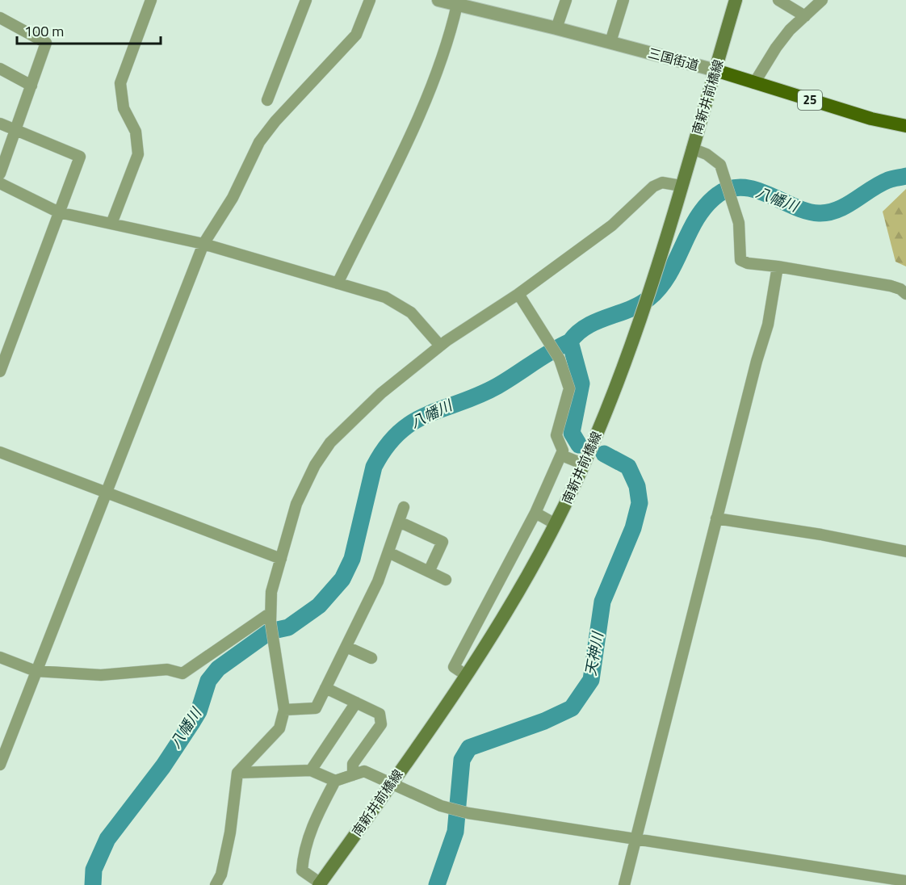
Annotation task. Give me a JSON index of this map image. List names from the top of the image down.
{
  "streets": {
    "main road": ["三国街道", "南新井前橋線", "25"]
  },
  "crossings": [
    ["三国街道", "南新井前橋線"]
  ],
  "water": ["八幡川", "天神川"],
  "scale_bar": "100 m"
}
